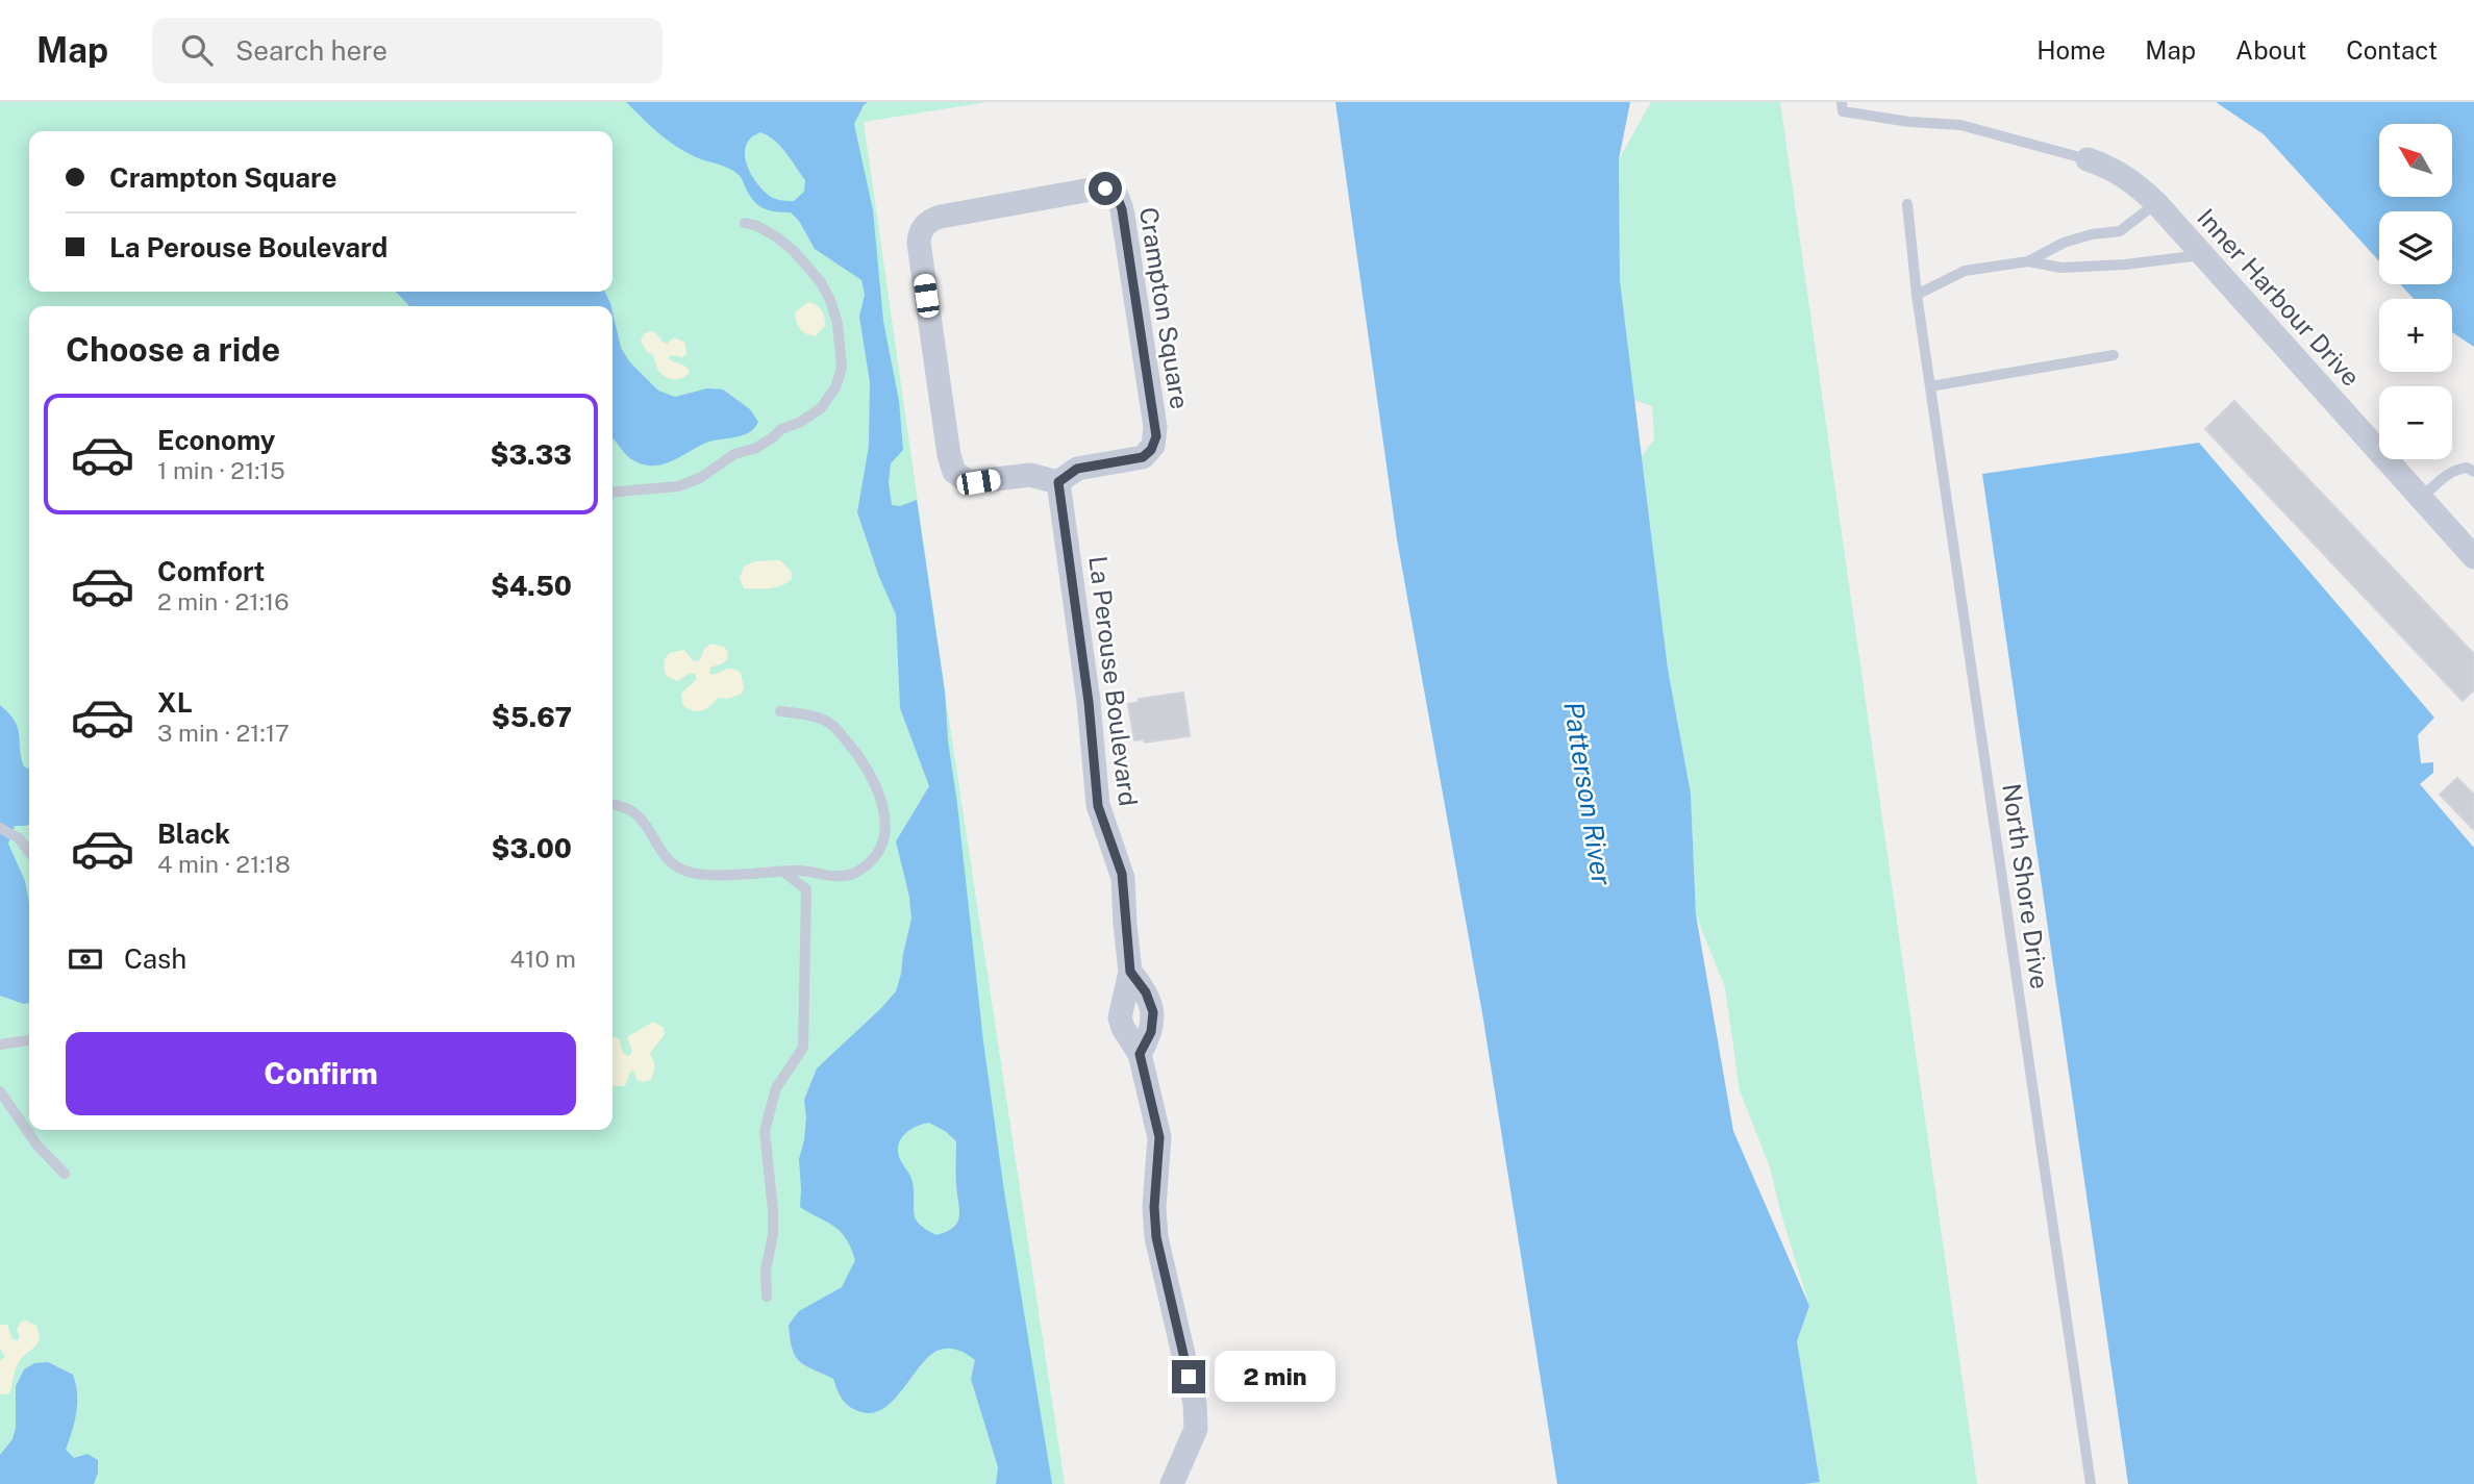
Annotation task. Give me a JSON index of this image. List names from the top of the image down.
{
  "streets": {
    "street": ["Inner Harbour Drive", "Crampton Square", "La Perouse Boulevard"],
    "lane": ["North Shore Drive"]
  },
  "crossings": [
    ["Crampton Square", "La Perouse Boulevard"]
  ],
  "water": ["Patterson River"],
  "north": "top left",
  "page": {
    "header": "Map",
    "search": "Search here",
    "nav": [
      "Home",
      "Map",
      "About",
      "Contact"
    ],
    "map_buttons": ["+", "−"],
    "banner": ["Crampton Square", "La Perouse Boulevard"],
    "heading": "Choose a ride",
    "list": [
      {
        "name": "Economy",
        "note": "1 min · 21:15",
        "value": "$3.33"
      },
      {
        "name": "Comfort",
        "note": "2 min · 21:16",
        "value": "$4.50"
      },
      {
        "name": "XL",
        "note": "3 min · 21:17",
        "value": "$5.67"
      },
      {
        "name": "Black",
        "note": "4 min · 21:18",
        "value": "$3.00"
      }
    ],
    "pay": ["Cash", "410 m"],
    "buttons": "Confirm",
    "bubble": "2 min"
  }
}
